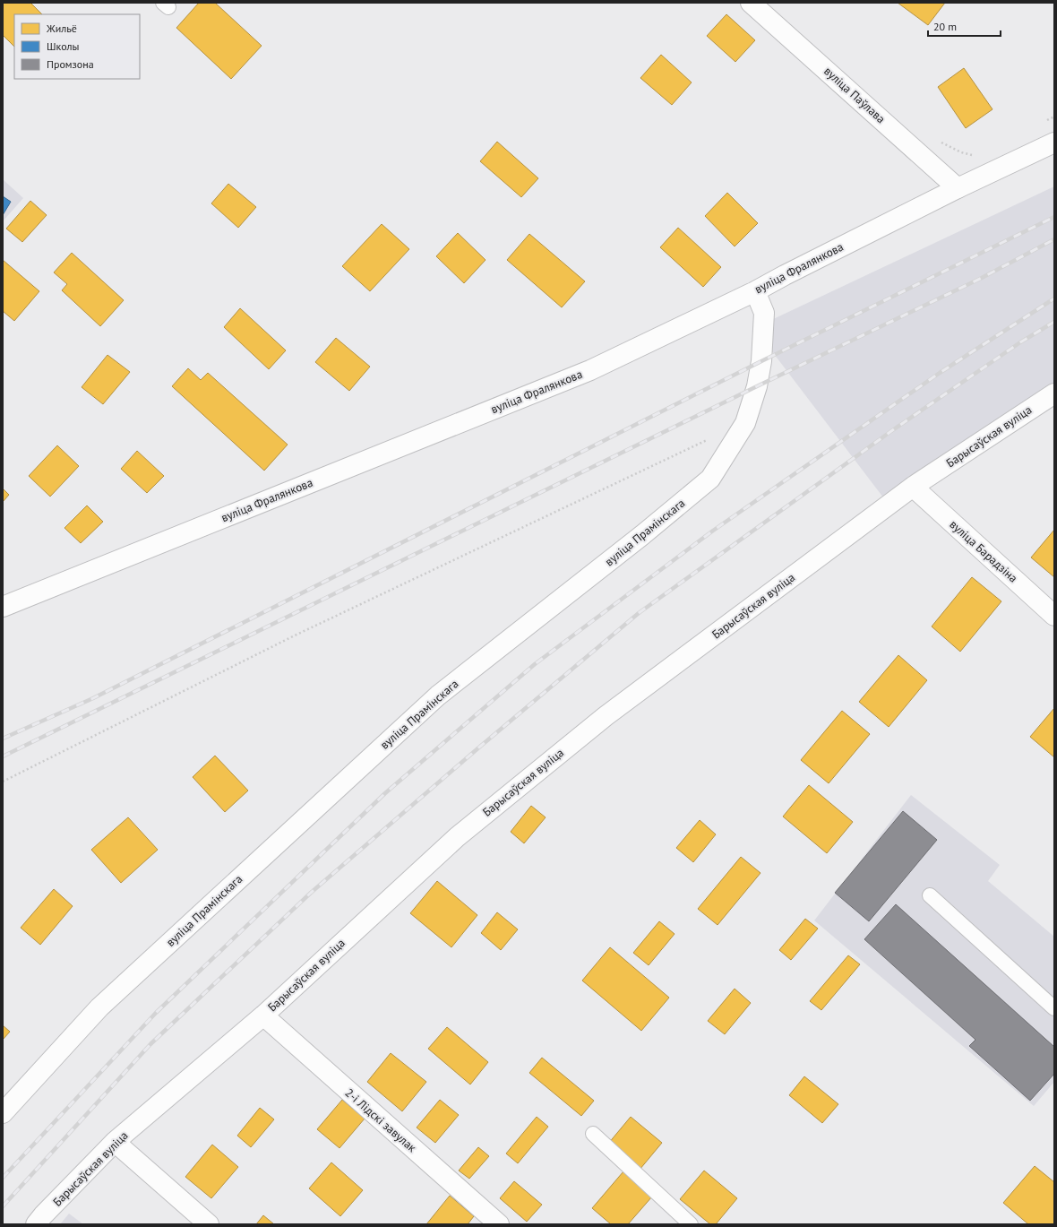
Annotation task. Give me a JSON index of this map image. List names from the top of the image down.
{
  "streets": {
    "street": [
      "вуліца Паўлава",
      "вуліца Фралянкова",
      "Барысаўская вуліца",
      "вуліца Прамінскага",
      "вуліца Барадзіна",
      "2-і Лідскі завулак"
    ]
  },
  "crossings": [
    ["вуліца Паўлава", "вуліца Фралянкова"],
    ["вуліца Фралянкова", "вуліца Прамінскага"],
    ["Барысаўская вуліца", "вуліца Барадзіна"],
    ["Барысаўская вуліца", "2-і Лідскі завулак"]
  ],
  "legend": ["Жильё", "Школы", "Промзона"],
  "scale_bar": "20 m"
}
